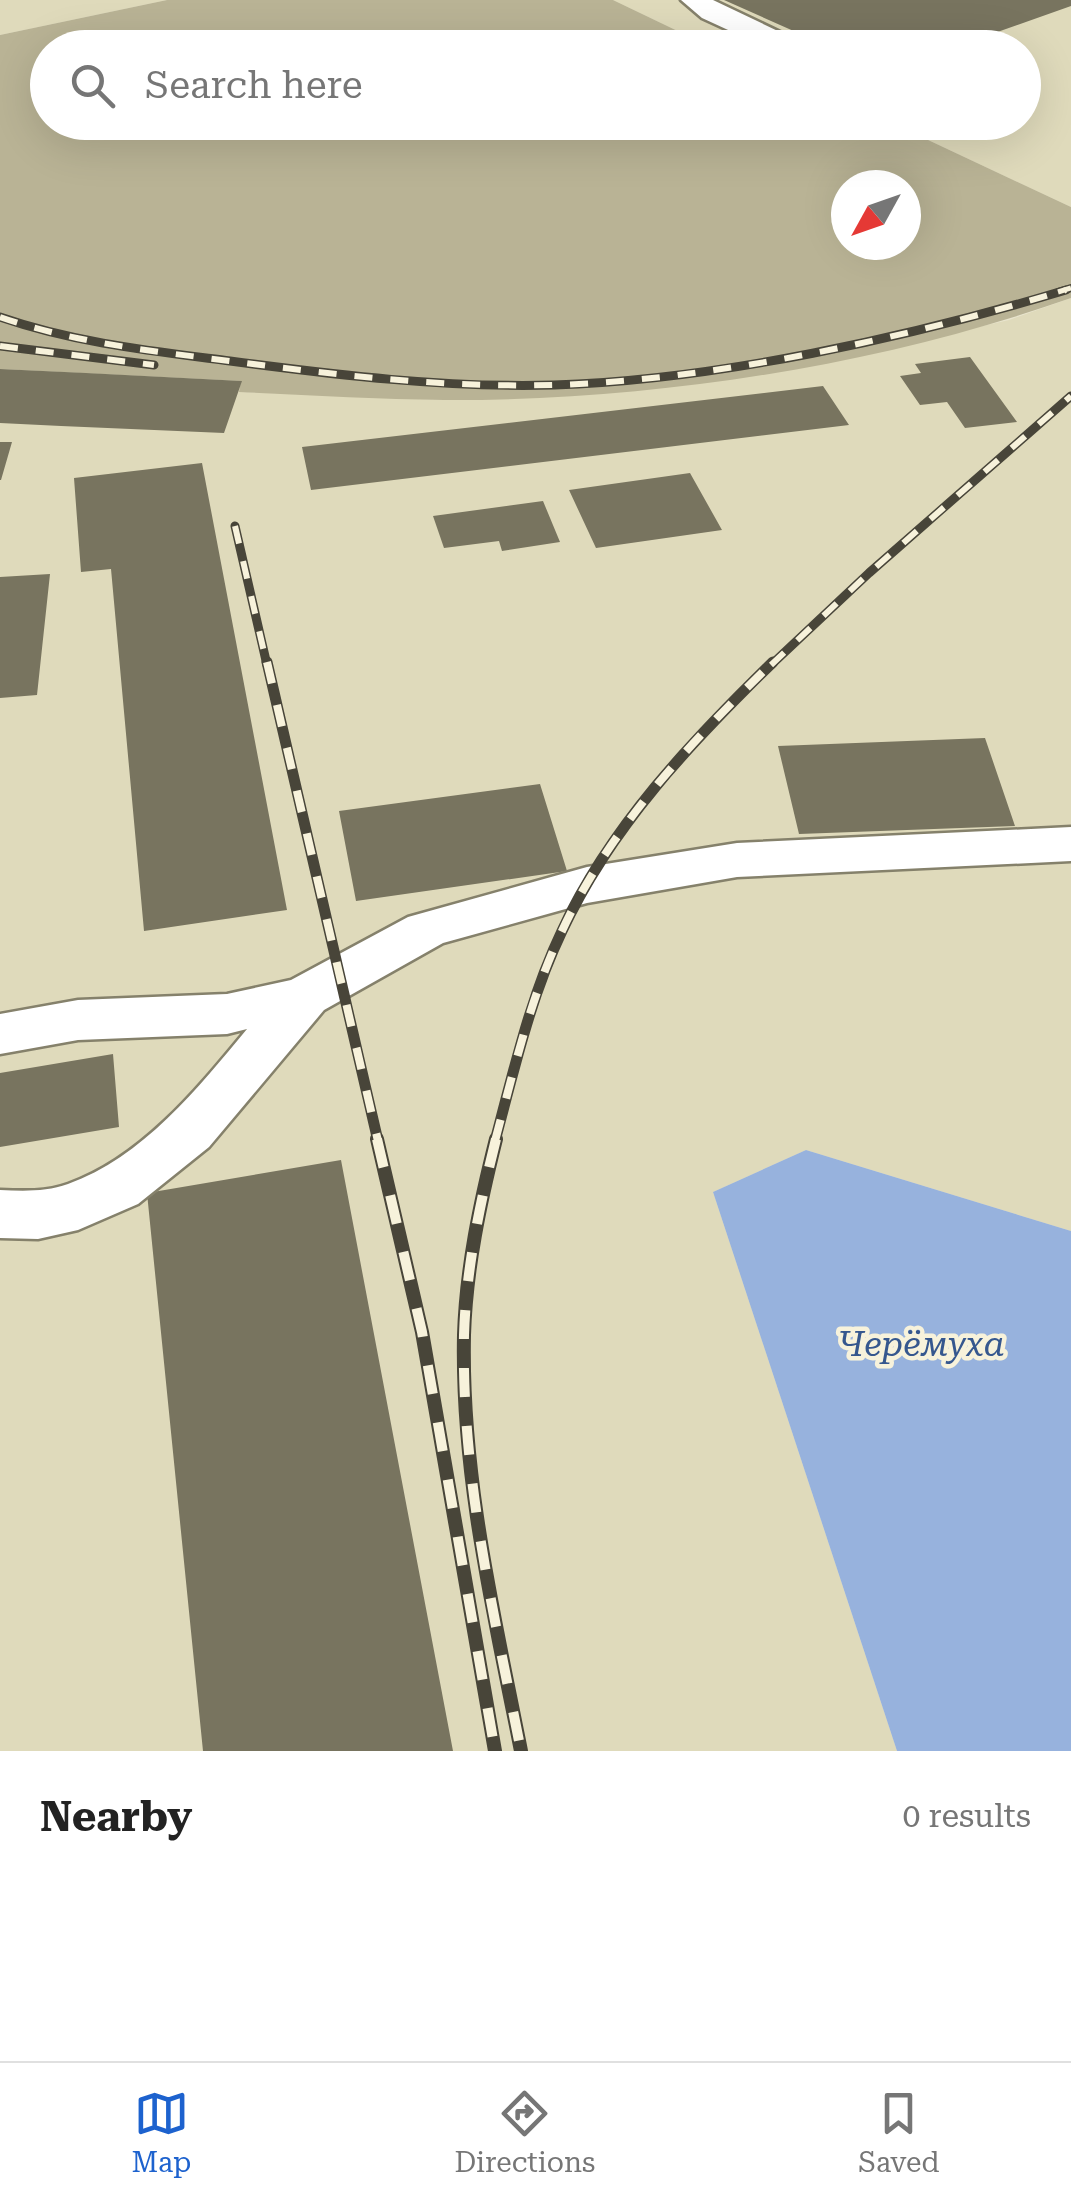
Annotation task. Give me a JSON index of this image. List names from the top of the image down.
{
  "water": ["Черёмуха"],
  "north": "bottom left",
  "page": {
    "search": "Search here",
    "heading": ["Nearby", "0 results"],
    "nav": ["Map", "Directions", "Saved"]
  }
}
